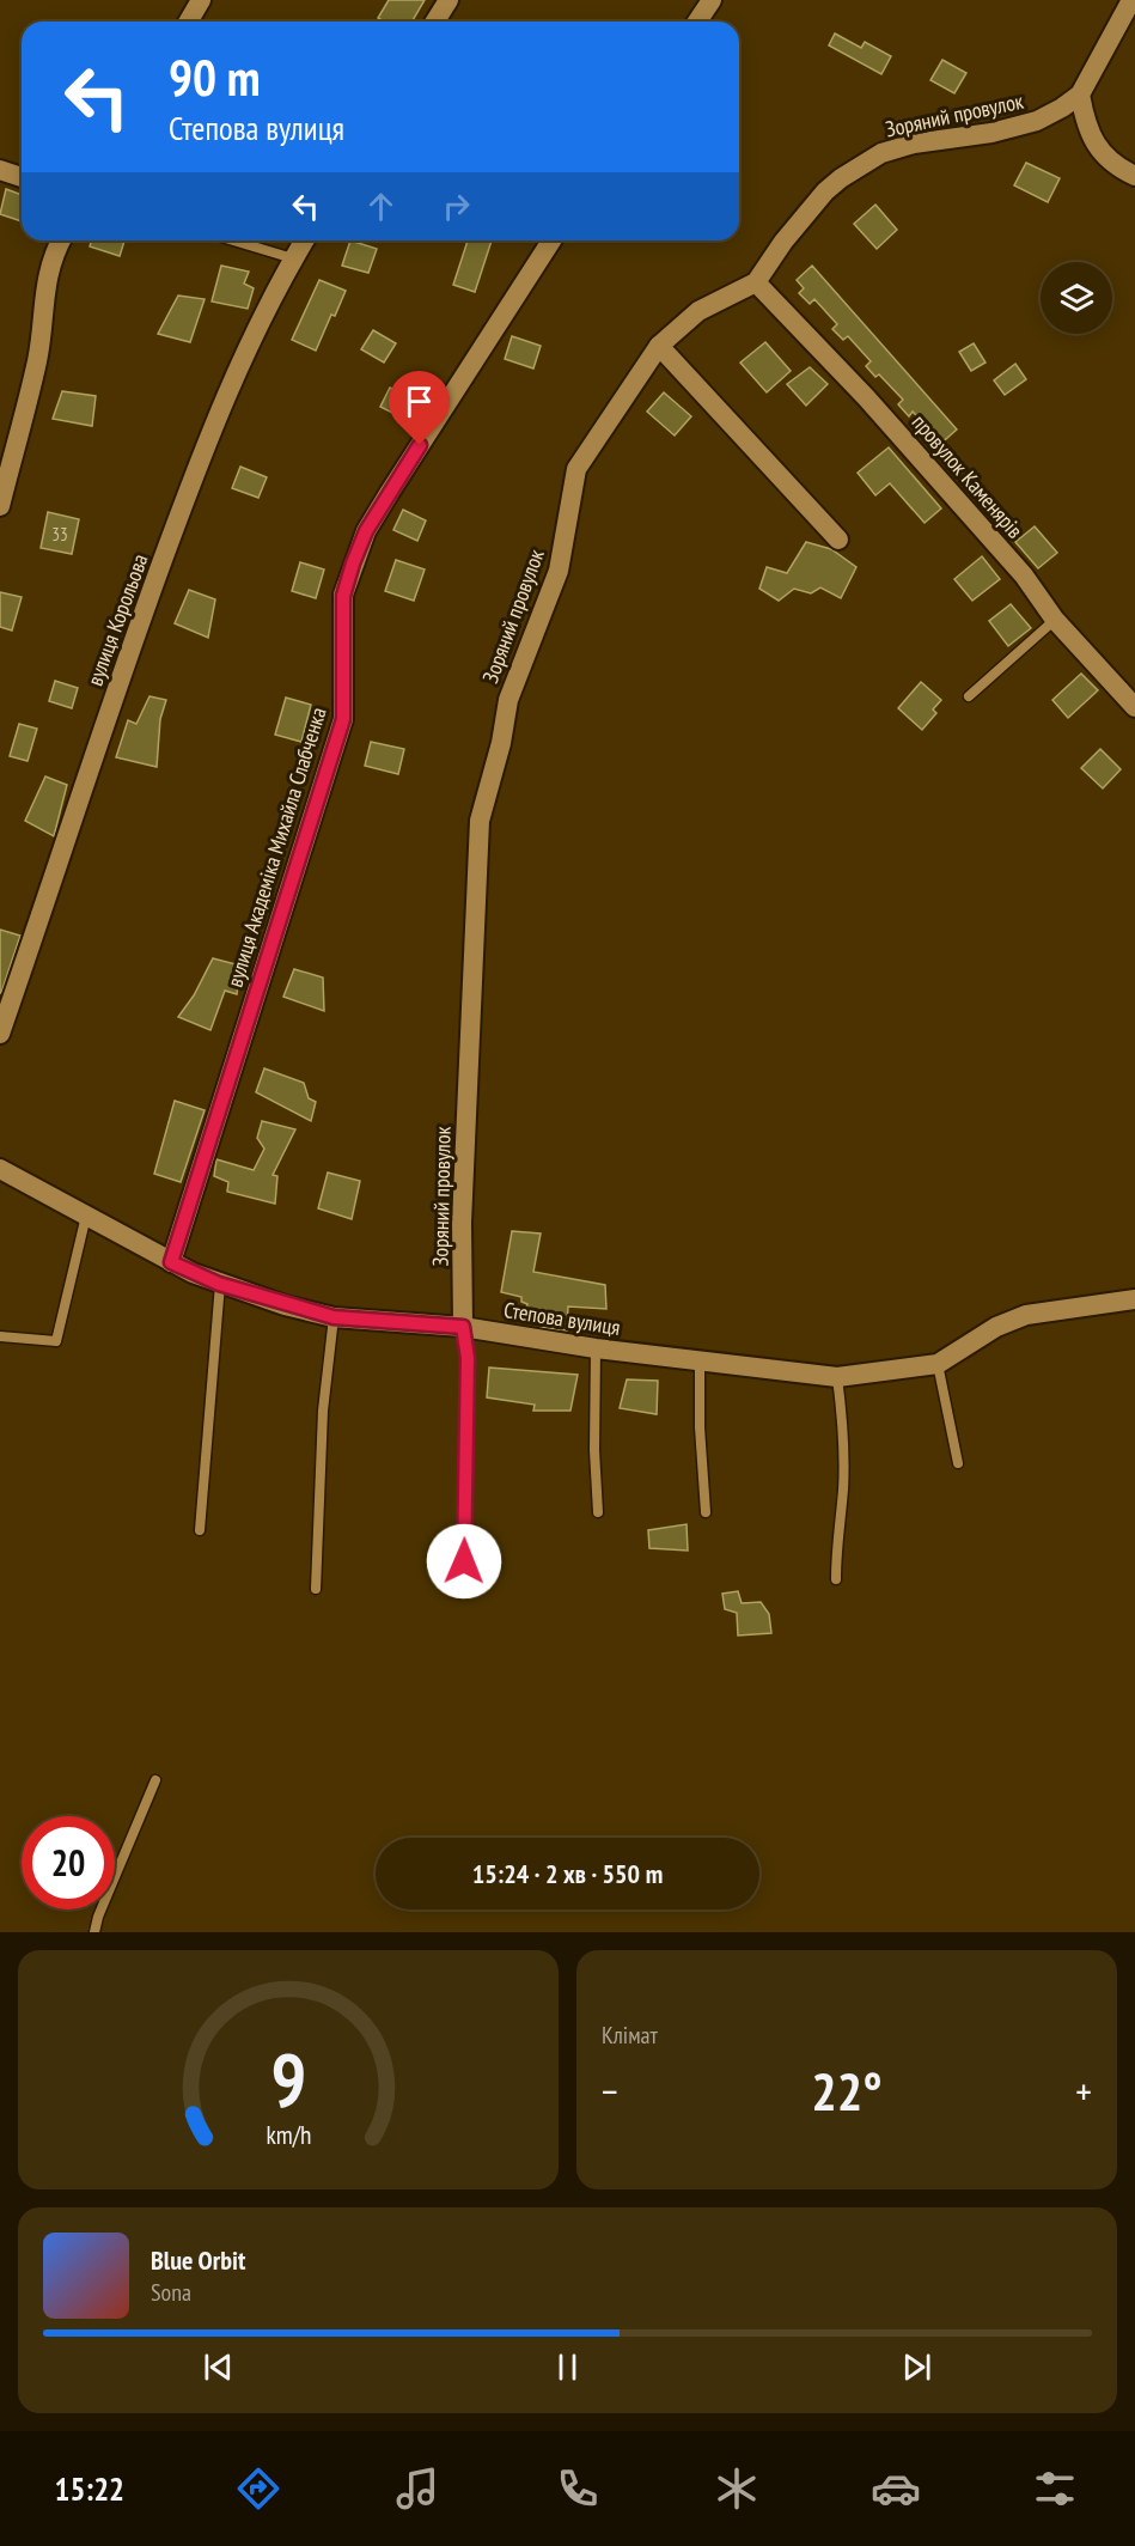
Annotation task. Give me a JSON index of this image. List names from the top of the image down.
{
  "streets": {
    "street": [
      "Зоряний провулок",
      "провулок Каменярів",
      "вулиця Корольова",
      "вулиця Академіка Михайла Слабченка",
      "Степова вулиця"
    ]
  },
  "crossings": [
    ["Зоряний провулок", "провулок Каменярів"],
    ["Зоряний провулок", "Степова вулиця"],
    ["вулиця Академіка Михайла Слабченка", "Степова вулиця"]
  ],
  "house_numbers": ["33"],
  "page": {
    "turn": ["90 m", "Степова вулиця"],
    "limit": "20",
    "trip": "15:24 · 2 хв · 550 m",
    "tile": "Клімат",
    "heat": ["−", "22°", "+"],
    "song": ["Blue Orbit", "Sona"],
    "tabs": "15:22",
    "gauge": ["9", "km/h"]
  }
}
